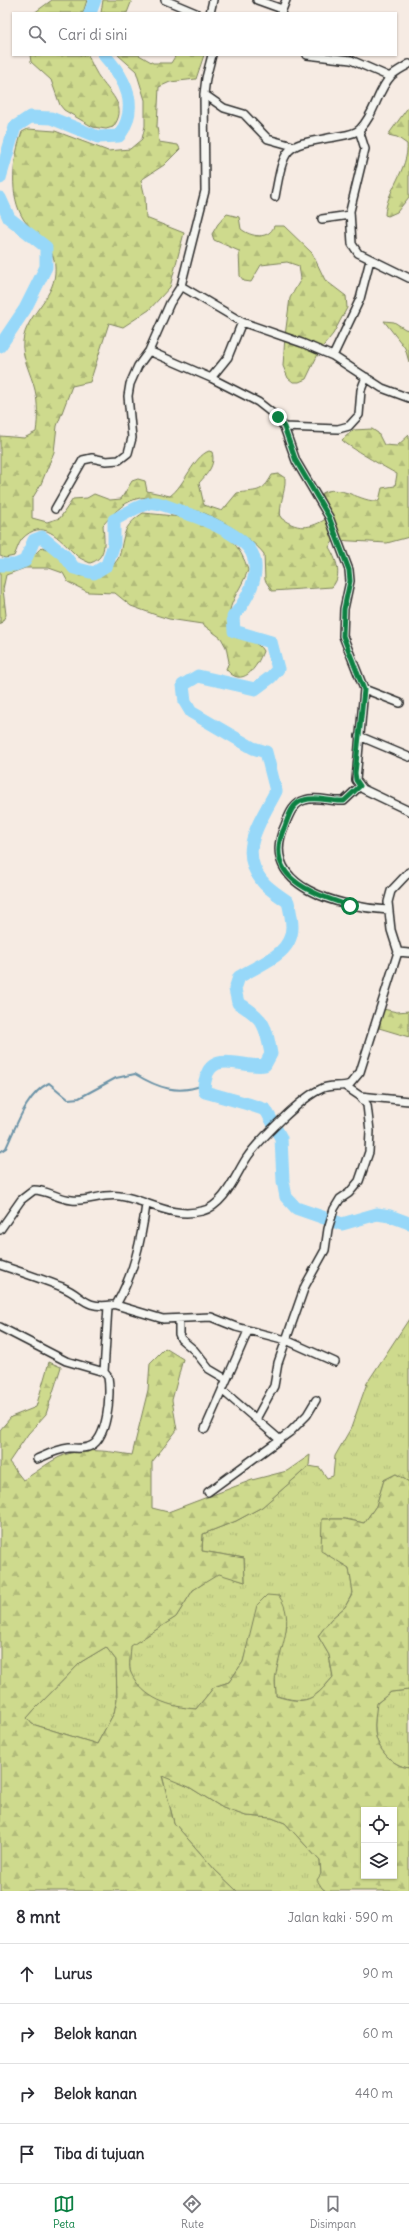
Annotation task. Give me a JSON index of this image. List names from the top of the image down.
{
  "page": {
    "search": "Cari di sini",
    "heading": ["8 mnt", "Jalan kaki · 590 m"],
    "list": [
      ["Lurus", "90 m"],
      ["Belok kanan", "60 m"],
      ["Belok kanan", "440 m"],
      "Tiba di tujuan"
    ],
    "nav": ["Peta", "Rute", "Disimpan"]
  }
}
